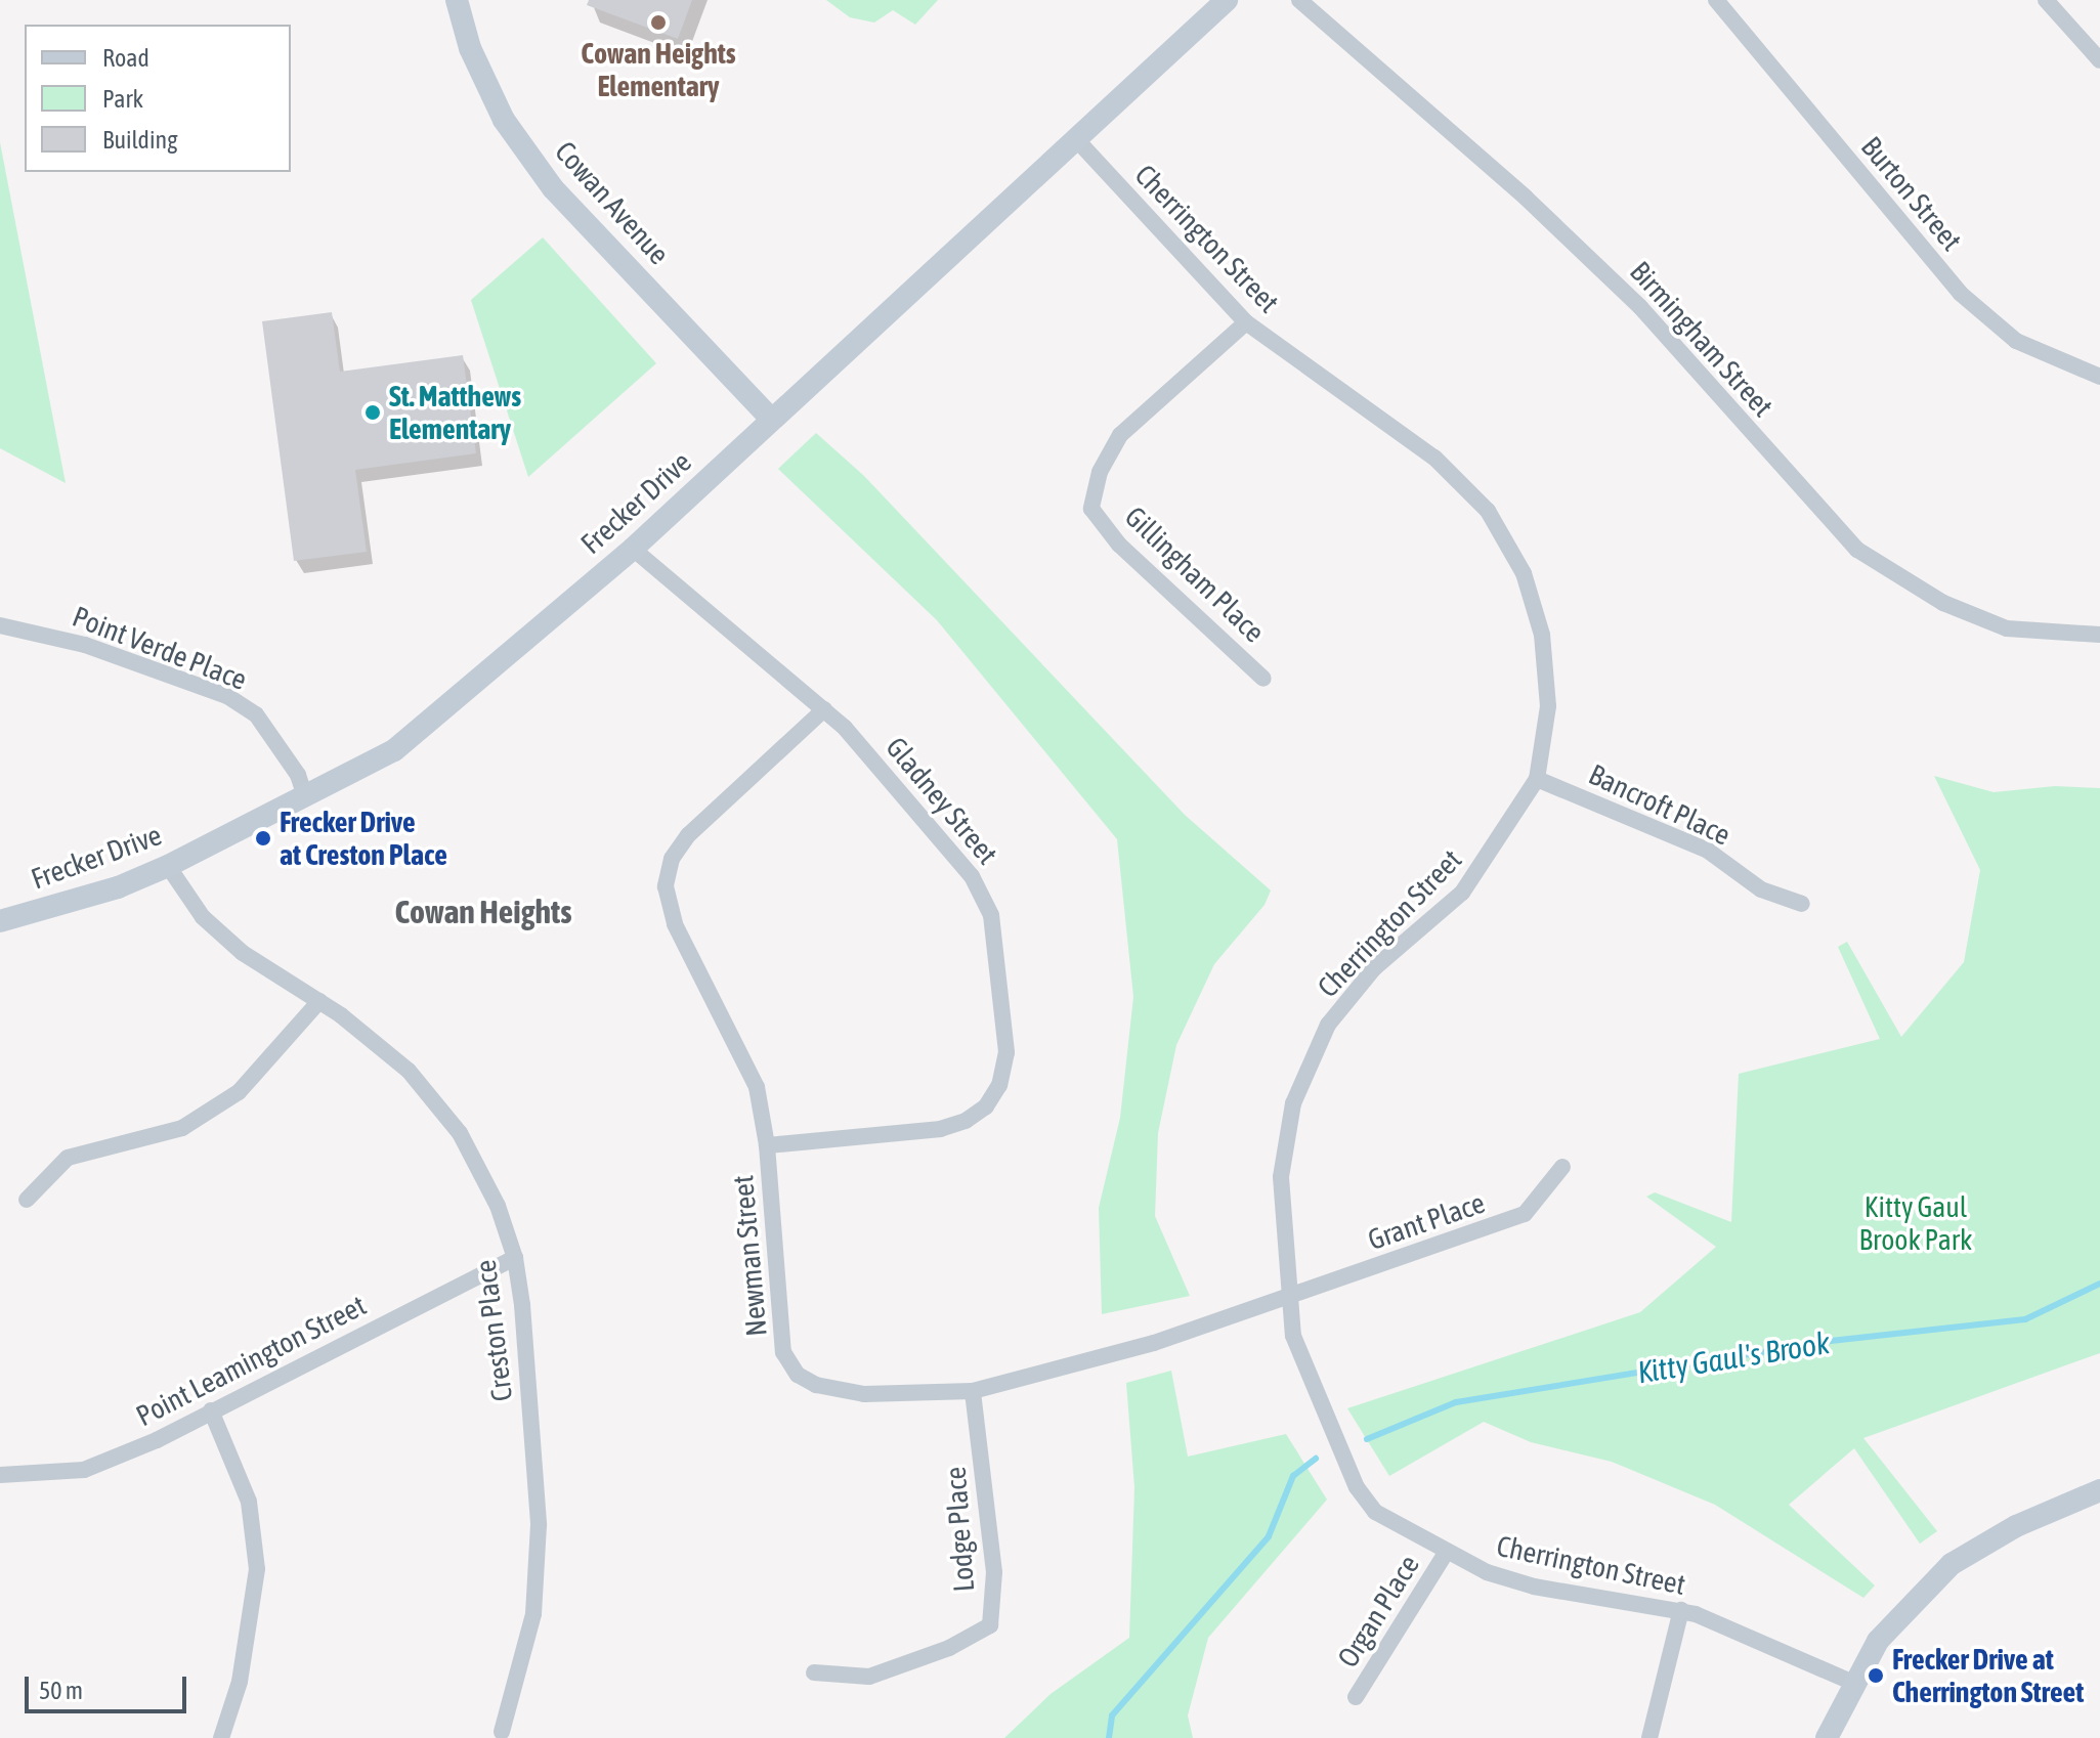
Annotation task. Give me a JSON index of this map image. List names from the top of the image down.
{
  "streets": {
    "street": [
      "Burton Street",
      "Cowan Avenue",
      "Cherrington Street",
      "Birmingham Street",
      "Frecker Drive",
      "Gillingham Place",
      "Point Verde Place",
      "Gladney Street",
      "Bancroft Place",
      "Grant Place",
      "Newman Street",
      "Creston Place",
      "Point Leamington Street",
      "Lodge Place",
      "Organ Place"
    ]
  },
  "crossings": [
    ["Cowan Avenue", "Frecker Drive"],
    ["Cherrington Street", "Frecker Drive"],
    ["Cherrington Street", "Gillingham Place"],
    ["Cherrington Street", "Bancroft Place"],
    ["Cherrington Street", "Grant Place"],
    ["Cherrington Street", "Newman Street"],
    ["Cherrington Street", "Organ Place"],
    ["Frecker Drive", "Point Verde Place"],
    ["Frecker Drive", "Gladney Street"],
    ["Frecker Drive", "Creston Place"],
    ["Gladney Street", "Newman Street"],
    ["Grant Place", "Newman Street"],
    ["Newman Street", "Lodge Place"],
    ["Creston Place", "Point Leamington Street"]
  ],
  "districts": ["Cowan Heights"],
  "water": ["Kitty Gaul's Brook"],
  "parks": ["Kitty Gaul Brook Park"],
  "places": [
    "Cowan Heights Elementary",
    "St. Matthews Elementary",
    "Frecker Drive at Creston Place",
    "Frecker Drive at Cherrington Street"
  ],
  "legend": ["Road", "Park", "Building"],
  "scale_bar": "50 m"
}
